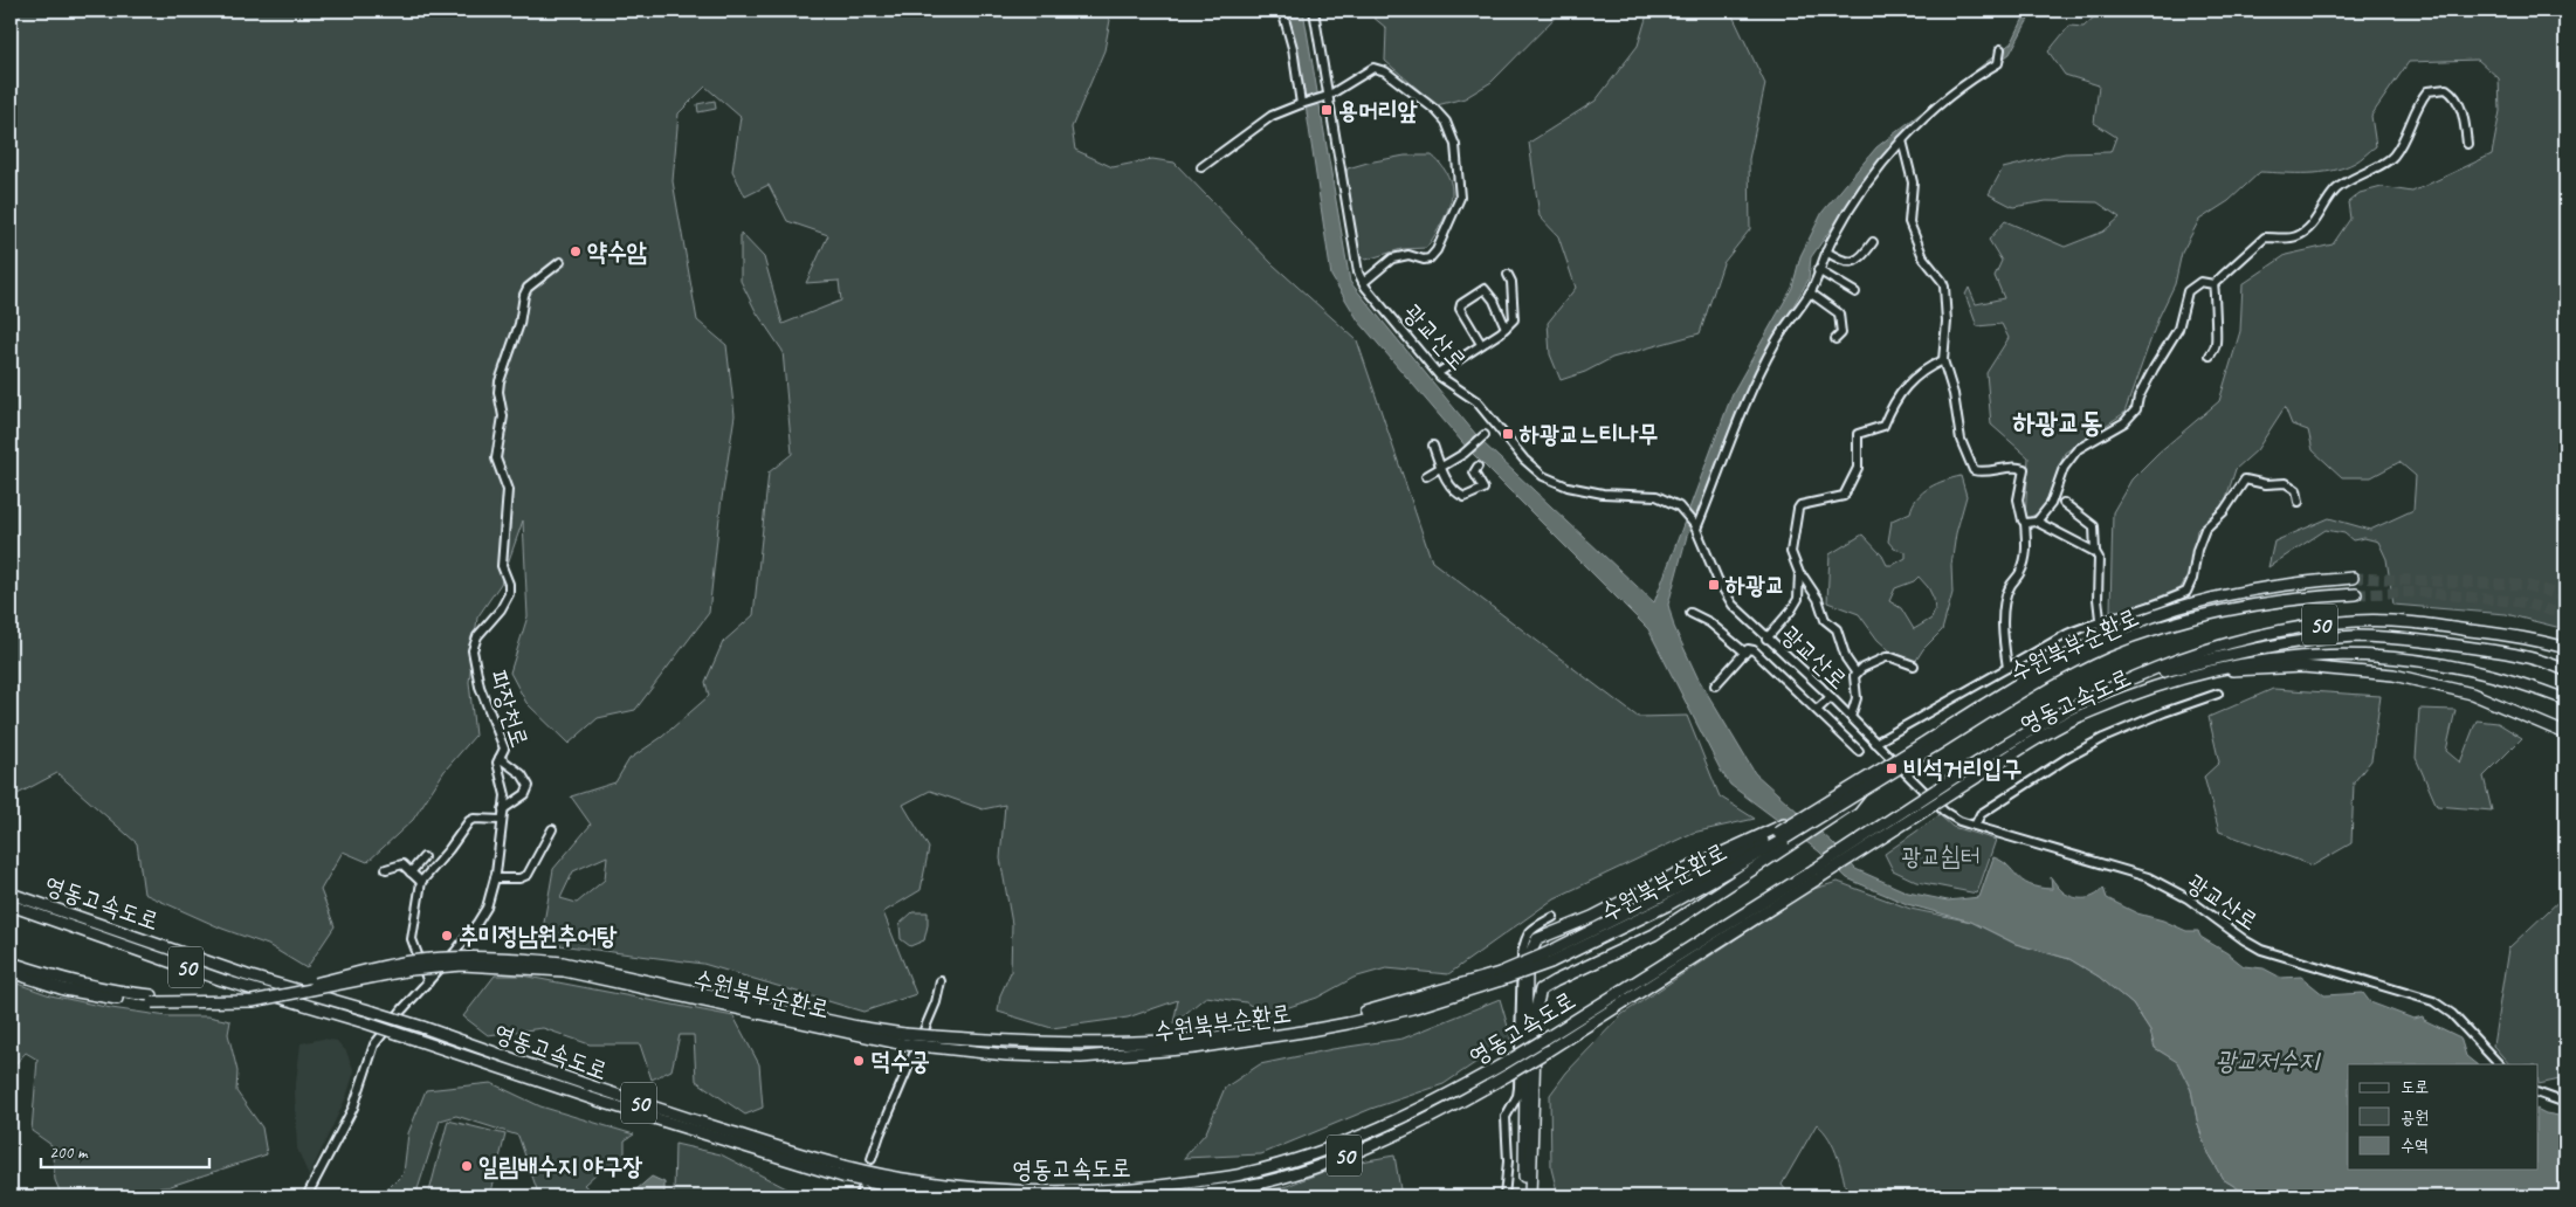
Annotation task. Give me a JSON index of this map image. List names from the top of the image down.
{
  "streets": {
    "highway": ["50", "수원북부순환로", "영동고속도로"],
    "street": ["광교산로", "파장천로"]
  },
  "districts": ["하광교동"],
  "water": ["광교저수지"],
  "parks": ["광교쉼터"],
  "places": {
    "transit": [
      "용머리앞",
      "하광교느티나무",
      "하광교",
      "비석거리입구"
    ],
    "other": [
      "약수암",
      "추미정남원추어탕",
      "덕수궁",
      "일림배수지 야구장"
    ]
  },
  "legend": ["도로", "공원", "수역"],
  "scale_bar": "200 m"
}
